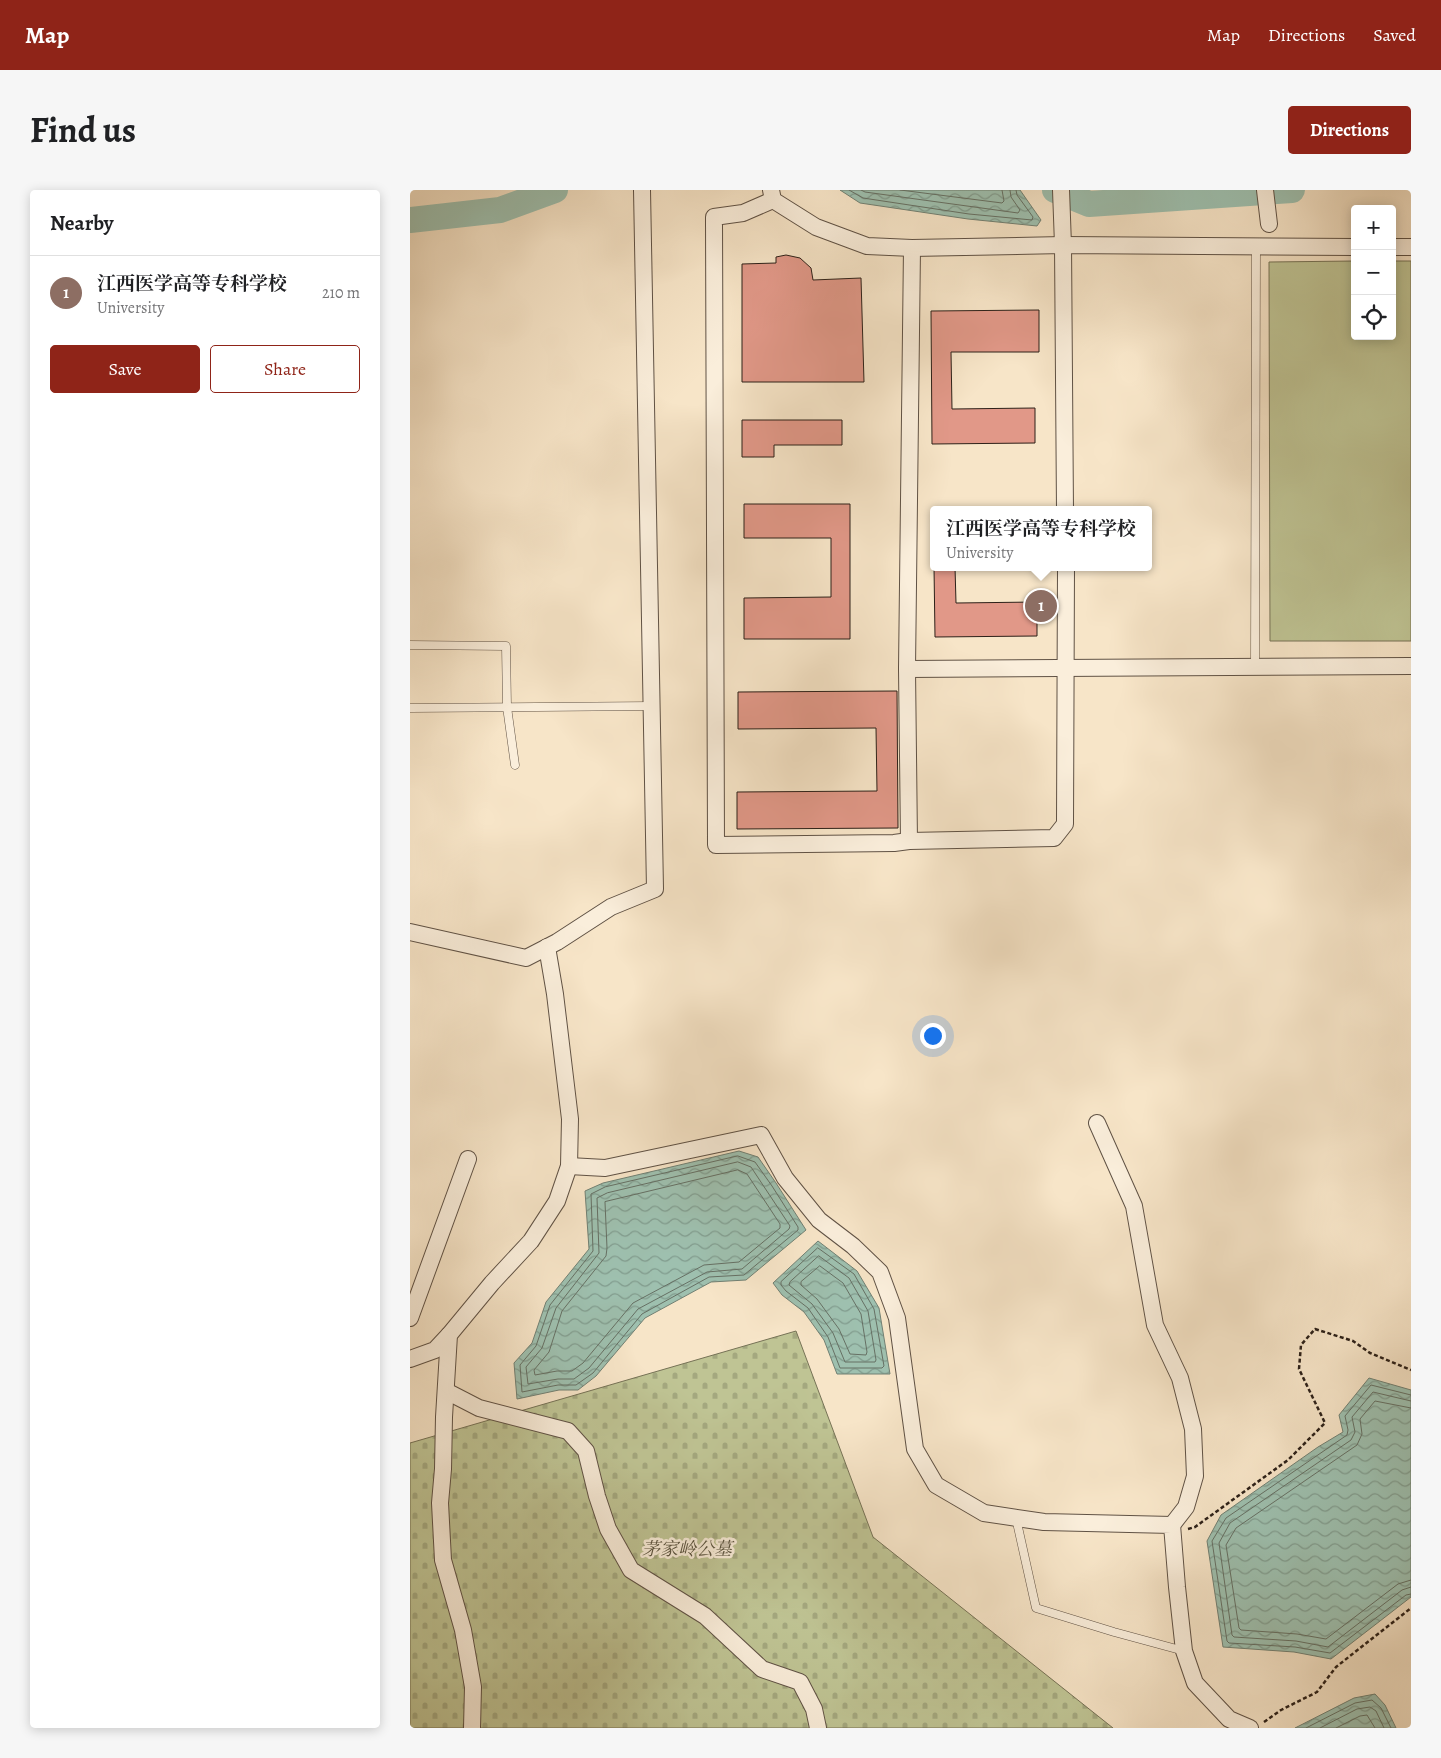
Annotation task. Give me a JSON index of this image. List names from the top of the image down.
{
  "parks": ["茅家岭公墓"],
  "page": {
    "header": "Map",
    "nav": ["Map", "Directions", "Saved"],
    "title": "Find us",
    "buttons": [
      "Directions",
      ["Save", "Share"]
    ],
    "heading": "Nearby",
    "map_buttons": ["+", "−"],
    "list": [
      {
        "mark": "1",
        "name": "江西医学高等专科学校",
        "note": "University",
        "value": "210 m"
      }
    ],
    "popup": ["江西医学高等专科学校", "University"],
    "pins": "1"
  }
}
